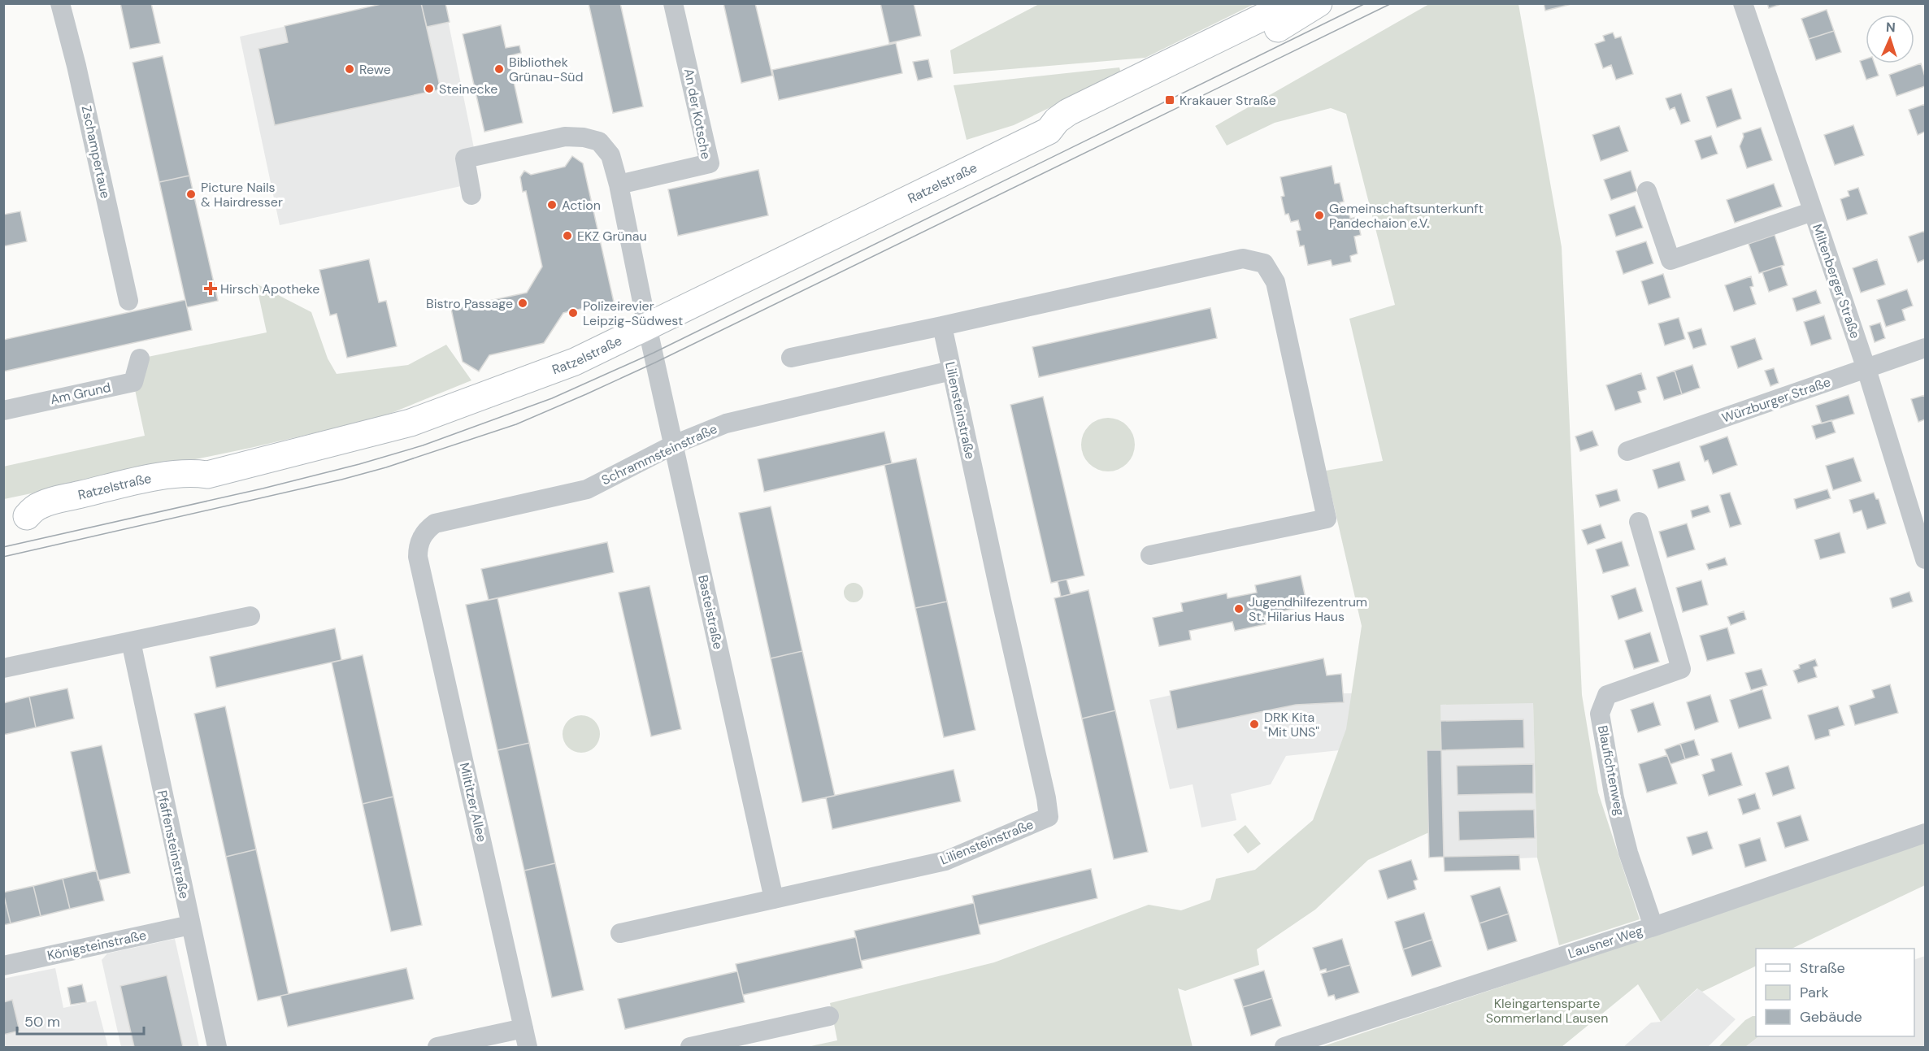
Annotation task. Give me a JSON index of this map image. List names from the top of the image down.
{
  "streets": {
    "main road": ["Ratzelstraße"],
    "street": [
      "An der Kotsche",
      "Zschampertaue",
      "Miltenberger Straße",
      "Am Grund",
      "Würzburger Straße",
      "Liliensteinstraße",
      "Schrammsteinstraße",
      "Basteistraße",
      "Blaufichtenweg",
      "Miltitzer Allee",
      "Pfaffensteinstraße",
      "Lausner Weg",
      "Königsteinstraße"
    ]
  },
  "crossings": [
    ["Ratzelstraße", "Basteistraße"],
    ["Miltenberger Straße", "Würzburger Straße"],
    ["Liliensteinstraße", "Schrammsteinstraße"],
    ["Liliensteinstraße", "Basteistraße"],
    ["Schrammsteinstraße", "Basteistraße"],
    ["Schrammsteinstraße", "Miltitzer Allee"],
    ["Blaufichtenweg", "Lausner Weg"],
    ["Pfaffensteinstraße", "Königsteinstraße"]
  ],
  "parks": ["Kleingartensparte Sommerland Lausen"],
  "places": {
    "other": [
      "Rewe",
      "Bibliothek Grünau-Süd",
      "Steinecke",
      "Picture Nails & Hairdresser",
      "Action",
      "Gemeinschaftsunterkunft Pandechaion e.V.",
      "EKZ Grünau",
      "Bistro Passage",
      "Polizeirevier Leipzig-Südwest",
      "Jugendhilfezentrum St. Hilarius Haus",
      "DRK Kita \"Mit UNS\""
    ],
    "transit": ["Krakauer Straße"],
    "health": ["Hirsch Apotheke"]
  },
  "legend": ["Straße", "Park", "Gebäude"],
  "scale_bar": "50 m",
  "north": "top"
}
